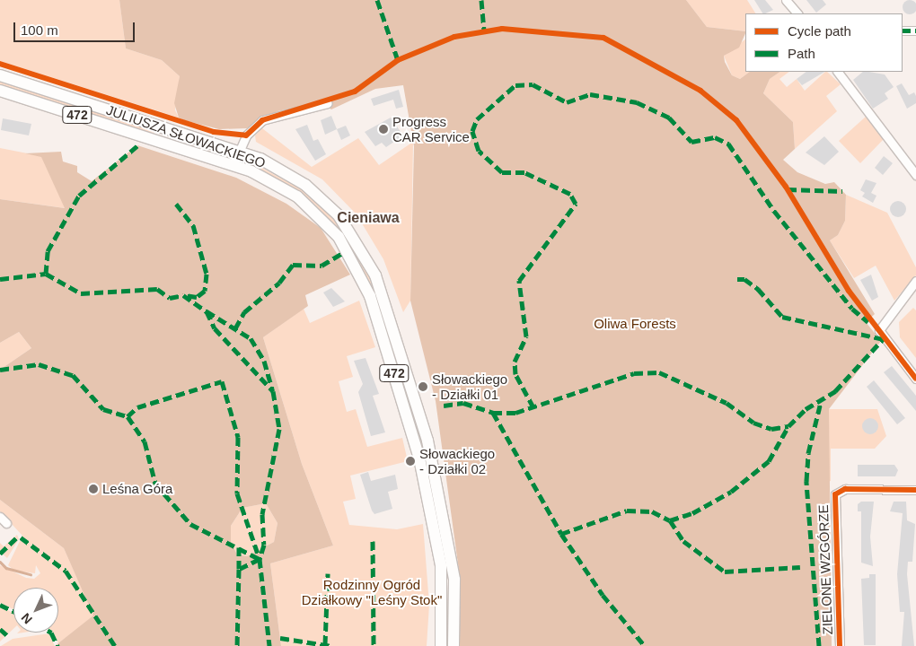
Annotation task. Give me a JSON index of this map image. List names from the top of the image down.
{
  "streets": {
    "main road": ["472", "JULIUSZA SŁOWACKIEGO"],
    "street": ["ZIELONE WZGÓRZE"]
  },
  "districts": ["Cieniawa"],
  "parks": ["Oliwa Forests", "Rodzinny Ogród Działkowy \"Leśny Stok\""],
  "places": [
    "Progress CAR Service",
    "Słowackiego - Działki 01",
    "Słowackiego - Działki 02",
    "Leśna Góra"
  ],
  "legend": ["Cycle path", "Path"],
  "scale_bar": "100 m",
  "north": "bottom left"
}
